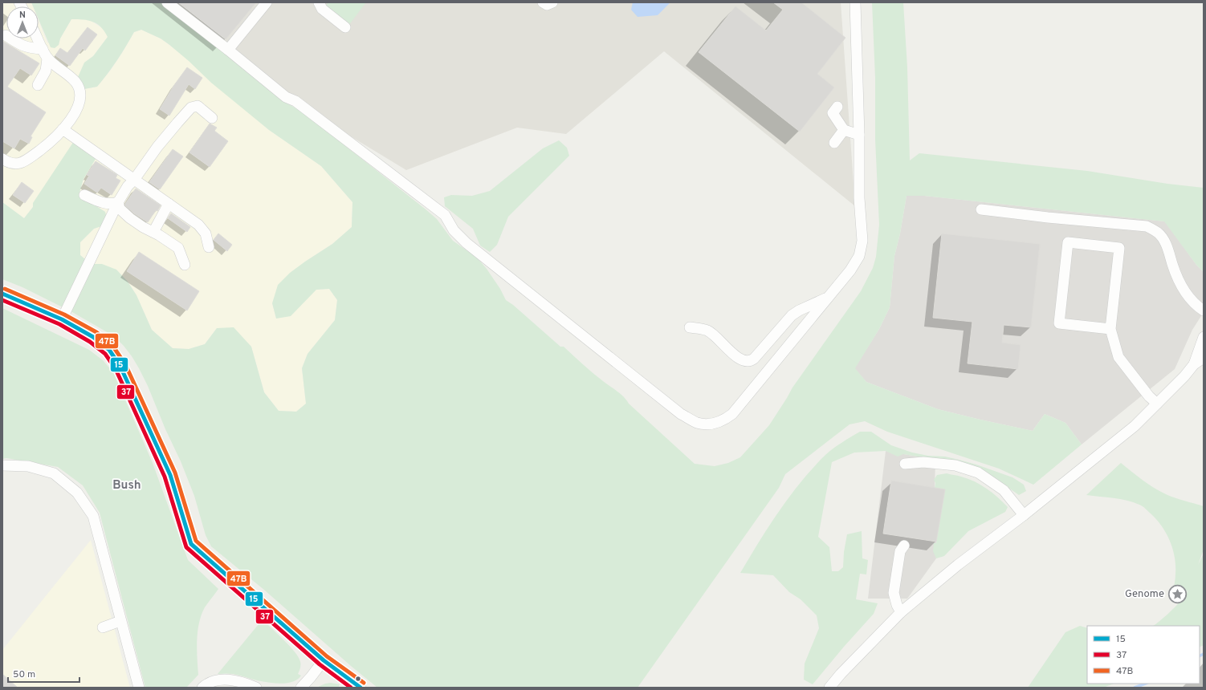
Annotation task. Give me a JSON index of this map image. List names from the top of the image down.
{
  "districts": ["Bush"],
  "places": {
    "place": ["Genome"]
  },
  "lines": ["transit line 47B", "transit line 15", "transit line 37"],
  "legend": ["15", "37", "47B"],
  "scale_bar": "50 m",
  "north": "top"
}
